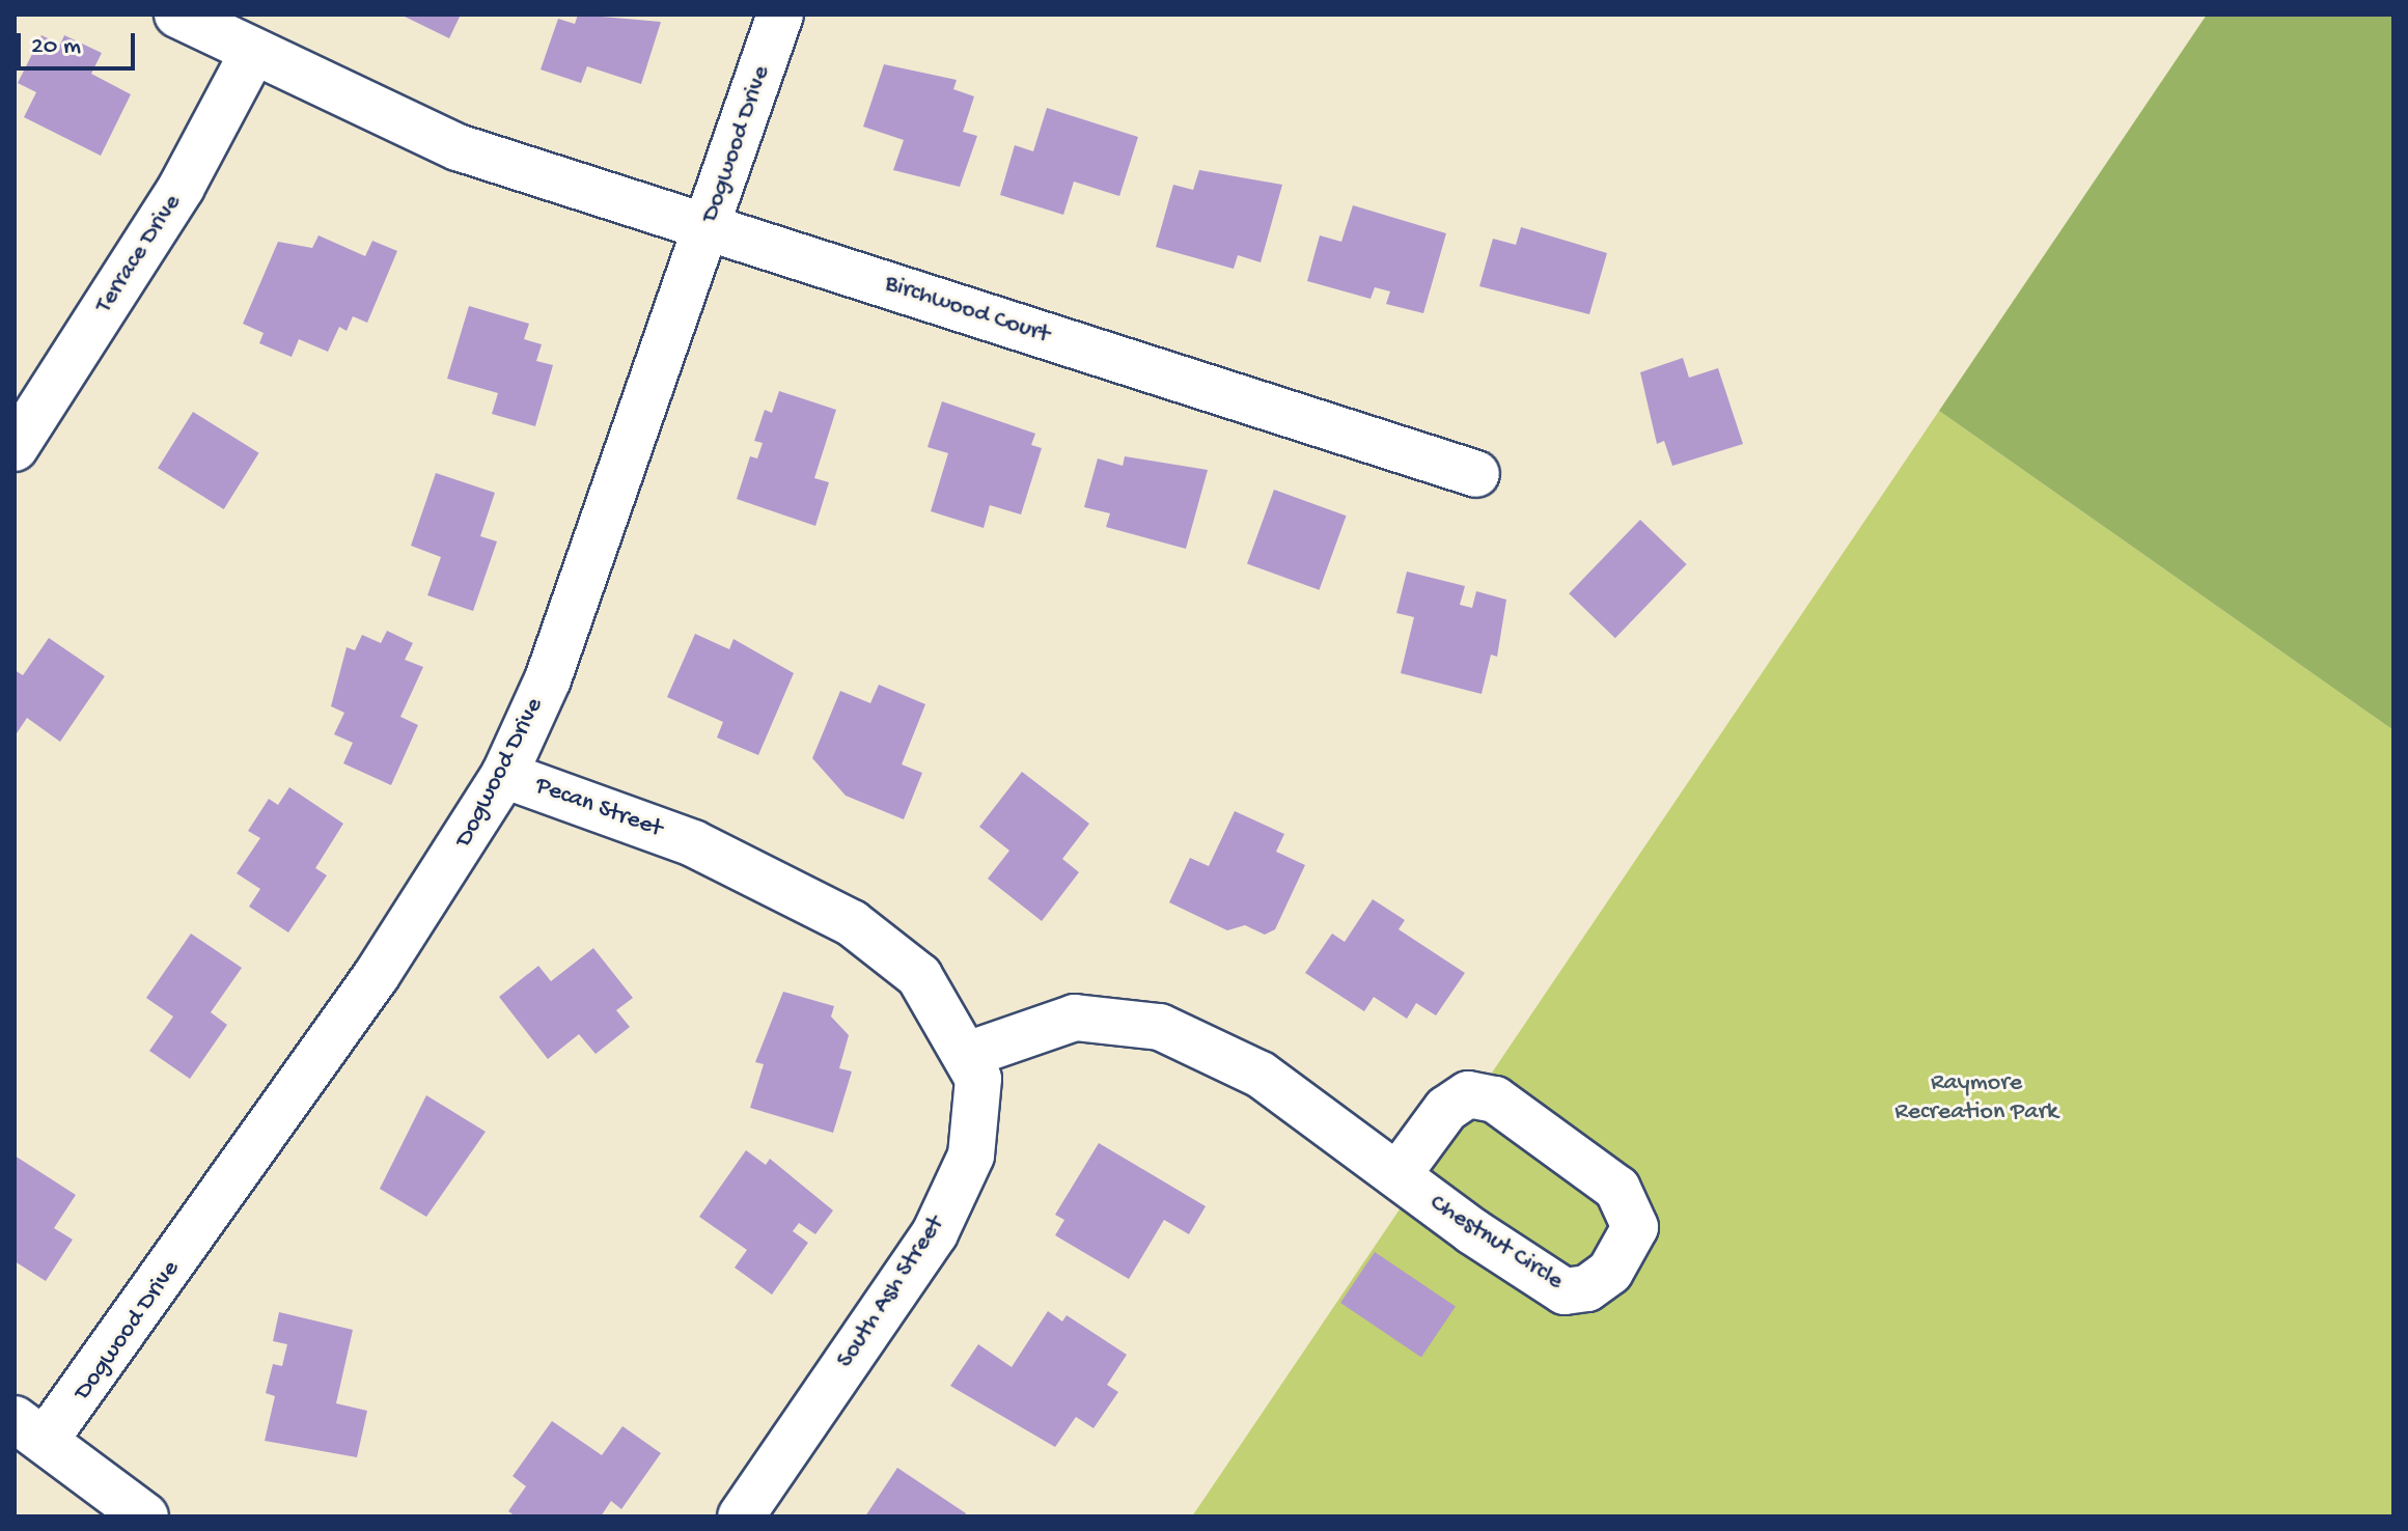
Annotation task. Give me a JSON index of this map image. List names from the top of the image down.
{
  "streets": {
    "street": [
      "Dogwood Drive",
      "Terrace Drive",
      "Birchwood Court",
      "Pecan Street",
      "Chestnut Circle",
      "South Ash Street"
    ]
  },
  "crossings": [
    ["Dogwood Drive", "Birchwood Court"],
    ["Dogwood Drive", "Pecan Street"],
    ["Terrace Drive", "Birchwood Court"],
    ["Pecan Street", "South Ash Street"],
    ["Chestnut Circle", "South Ash Street"]
  ],
  "parks": ["Raymore Recreation Park"],
  "scale_bar": "20 m"
}
